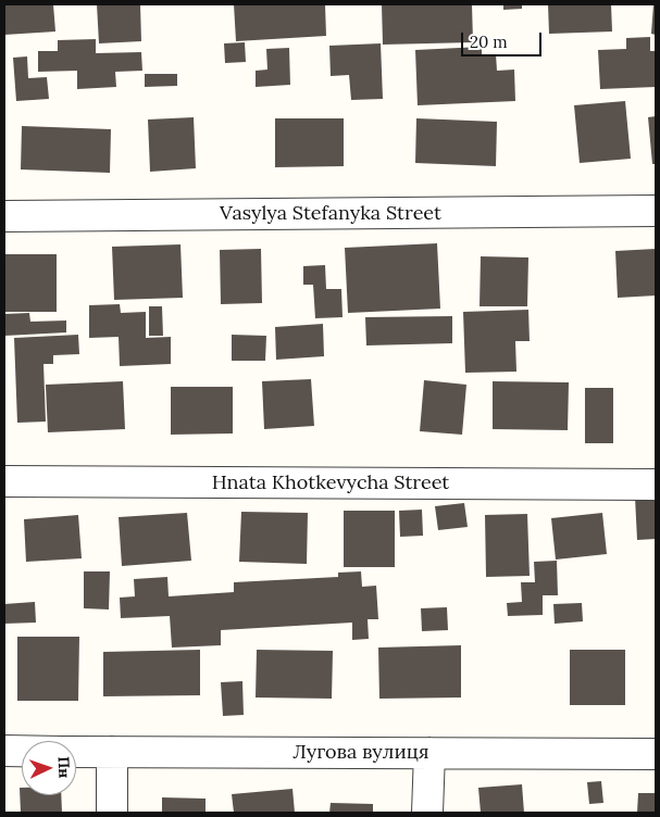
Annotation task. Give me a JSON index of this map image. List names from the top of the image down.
{
  "streets": {
    "street": ["Vasylya Stefanyka Street", "Hnata Khotkevycha Street", "Лугова вулиця"]
  },
  "scale_bar": "20 m",
  "north": "right"
}
